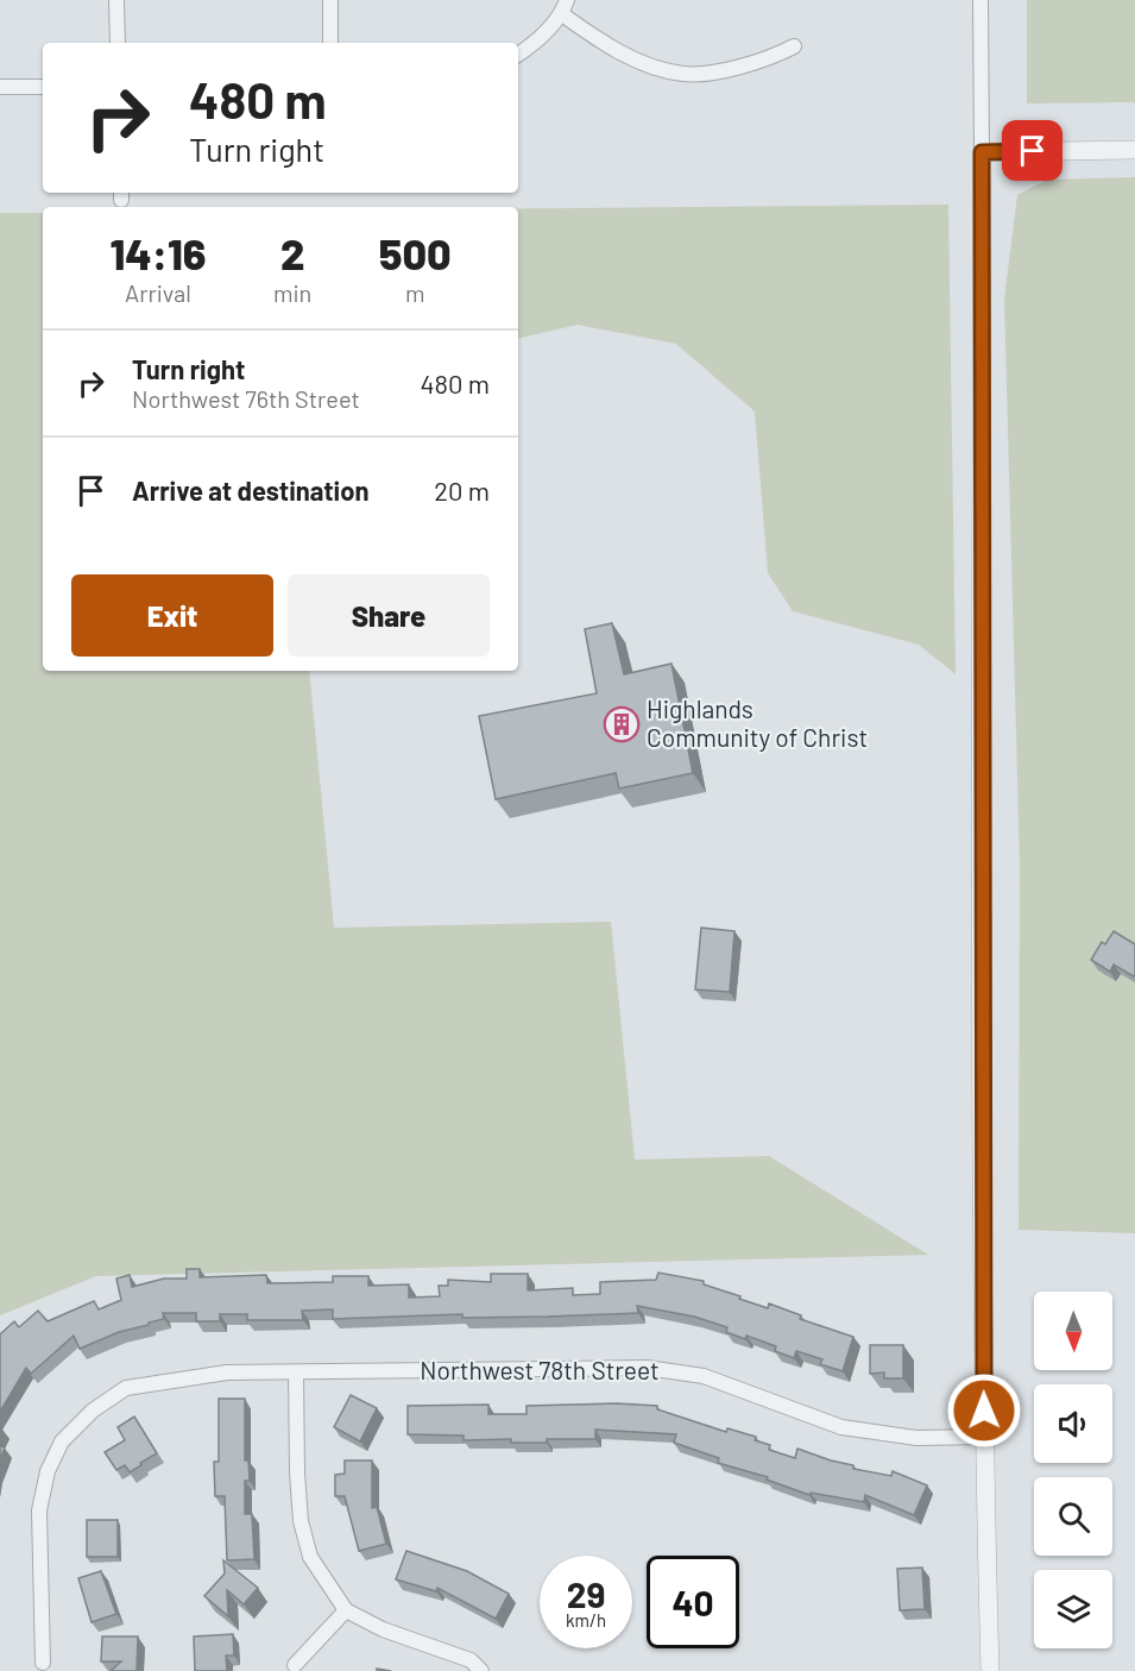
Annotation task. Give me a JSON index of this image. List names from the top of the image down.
{
  "streets": {
    "street": ["Northwest 78th Street"]
  },
  "places": {
    "building": ["Highlands Community of Christ"]
  },
  "north": "bottom",
  "page": {
    "turn": ["480 m", "Turn right"],
    "eta": [
      "14:16",
      "Arrival",
      "2",
      "min",
      "500",
      "m"
    ],
    "list": [
      {
        "name": "Turn right",
        "note": "Northwest 76th Street",
        "value": "480 m"
      },
      {
        "name": "Arrive at destination",
        "value": "20 m"
      }
    ],
    "buttons": ["Exit", "Share"],
    "speed": "29 km/h",
    "limit": "40"
  }
}
